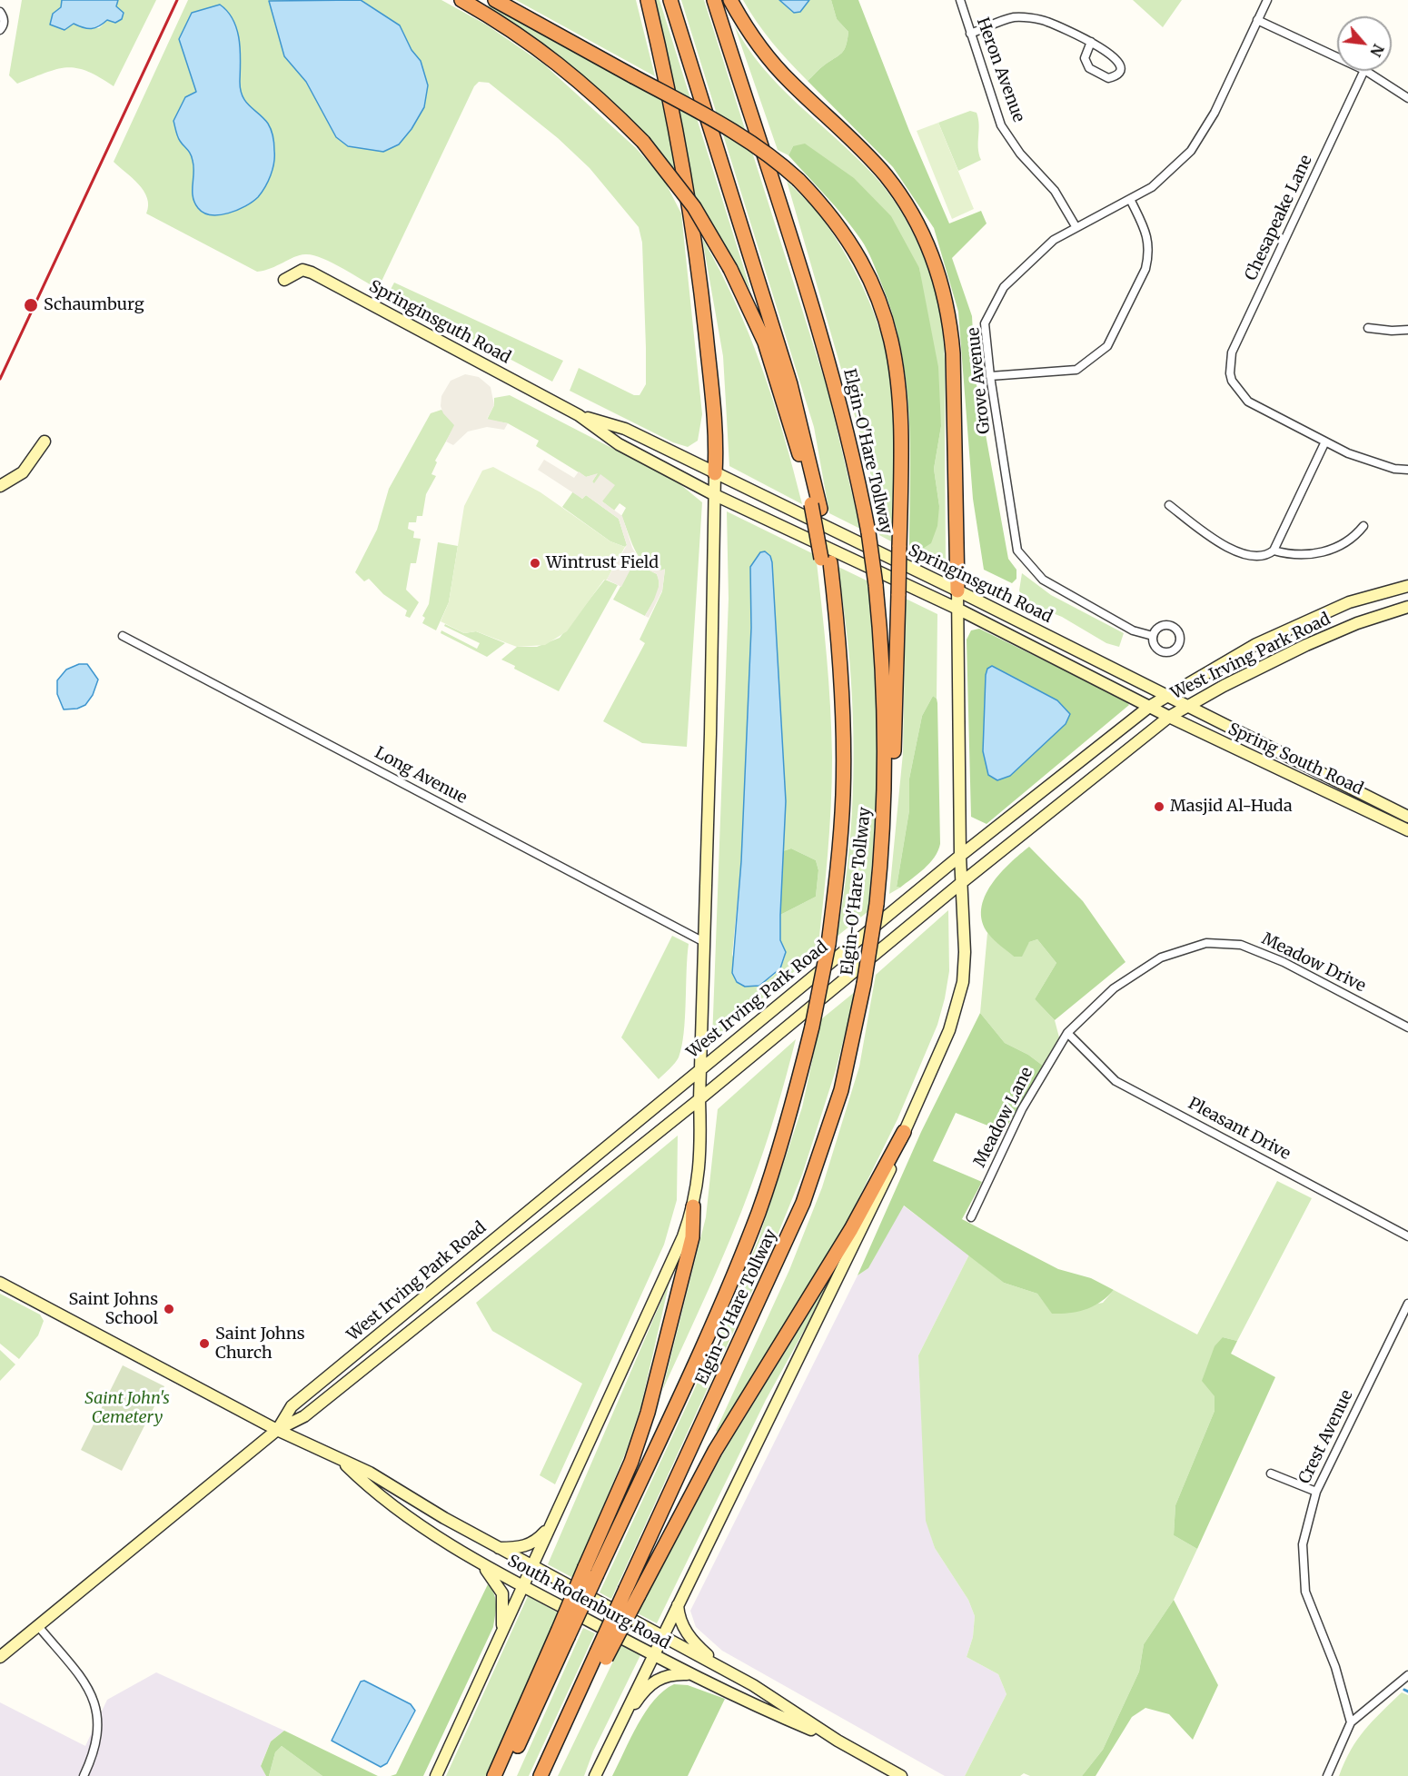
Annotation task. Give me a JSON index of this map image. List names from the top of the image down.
{
  "streets": {
    "highway": ["Elgin-O'Hare Tollway"],
    "main road": [
      "Springinsguth Road",
      "West Irving Park Road",
      "Spring South Road",
      "South Rodenburg Road"
    ],
    "street": [
      "Heron Avenue",
      "Chesapeake Lane",
      "Grove Avenue",
      "Long Avenue",
      "Meadow Drive",
      "Meadow Lane",
      "Pleasant Drive",
      "Crest Avenue"
    ]
  },
  "crossings": [
    ["Heron Avenue", "Grove Avenue"],
    ["Springinsguth Road", "West Irving Park Road"],
    ["Springinsguth Road", "Spring South Road"],
    ["West Irving Park Road", "Spring South Road"],
    ["West Irving Park Road", "South Rodenburg Road"],
    ["Meadow Drive", "Meadow Lane"],
    ["Meadow Drive", "Pleasant Drive"],
    ["Meadow Lane", "Pleasant Drive"]
  ],
  "parks": ["Saint John's Cemetery"],
  "places": [
    "Schaumburg",
    "Wintrust Field",
    "Masjid Al-Huda",
    "Saint Johns School",
    "Saint Johns Church"
  ],
  "north": "bottom right"
}
